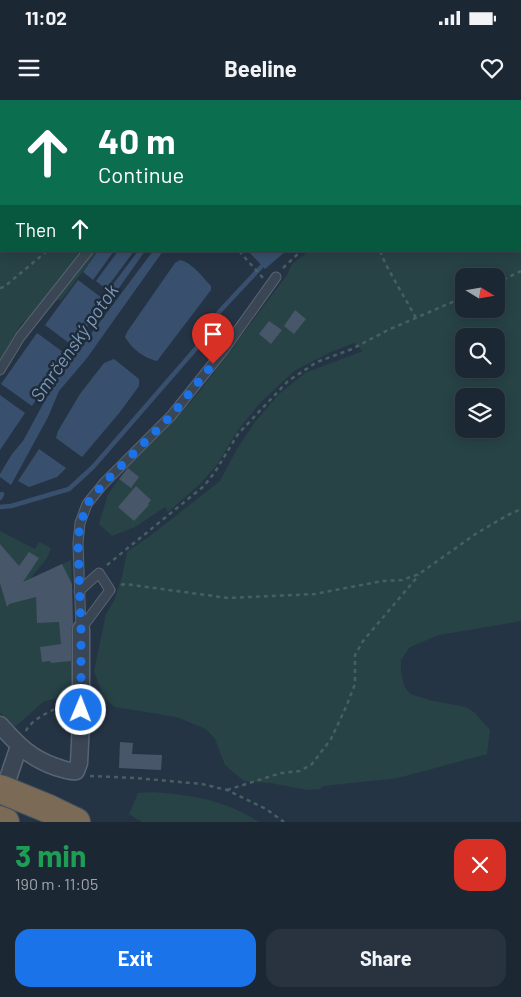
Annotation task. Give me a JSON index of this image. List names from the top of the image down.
{
  "water": ["Smrčenský potok"],
  "north": "right",
  "page": {
    "status": "11:02",
    "header": "Beeline",
    "turn": ["40 m", "Continue"],
    "then": "Then",
    "heading": ["3 min", "190 m · 11:05"],
    "buttons": ["Exit", "Share"]
  }
}
